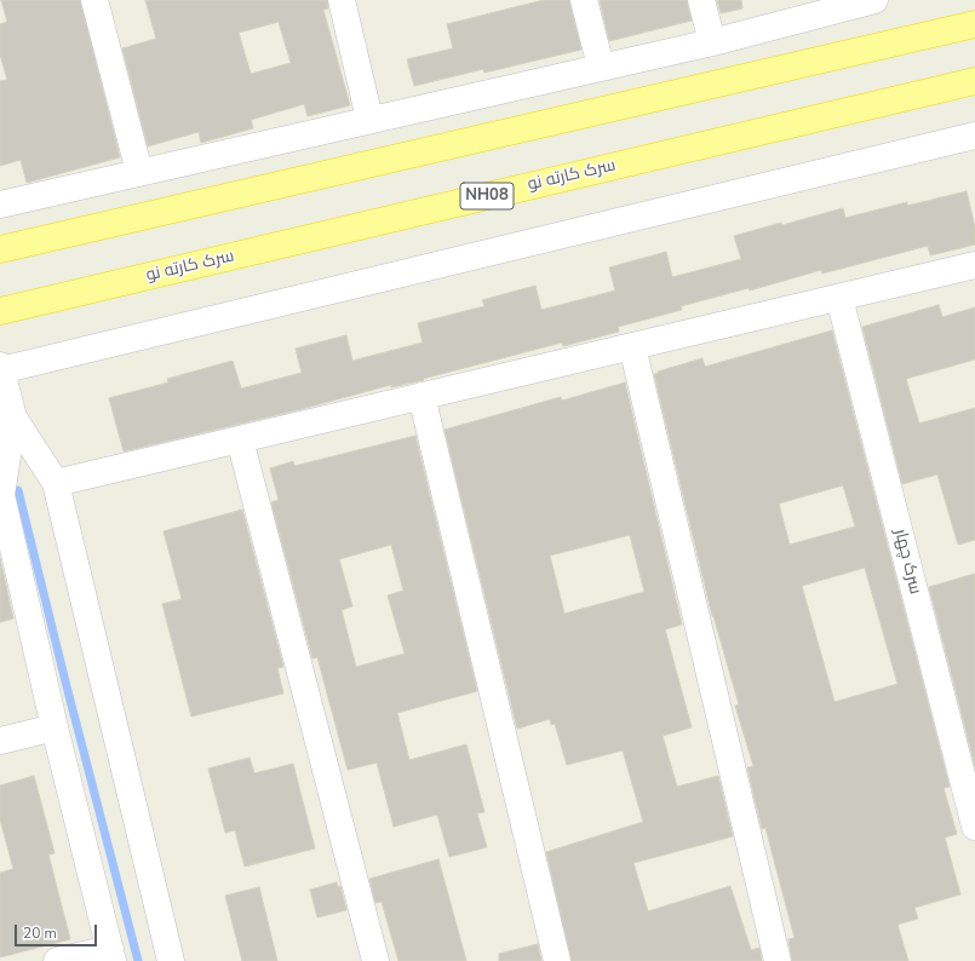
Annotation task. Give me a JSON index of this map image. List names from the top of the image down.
{
  "streets": {
    "highway": ["سرک کارته نو", "NH08"],
    "street": ["سرک چهار"]
  },
  "scale_bar": "20 m"
}
